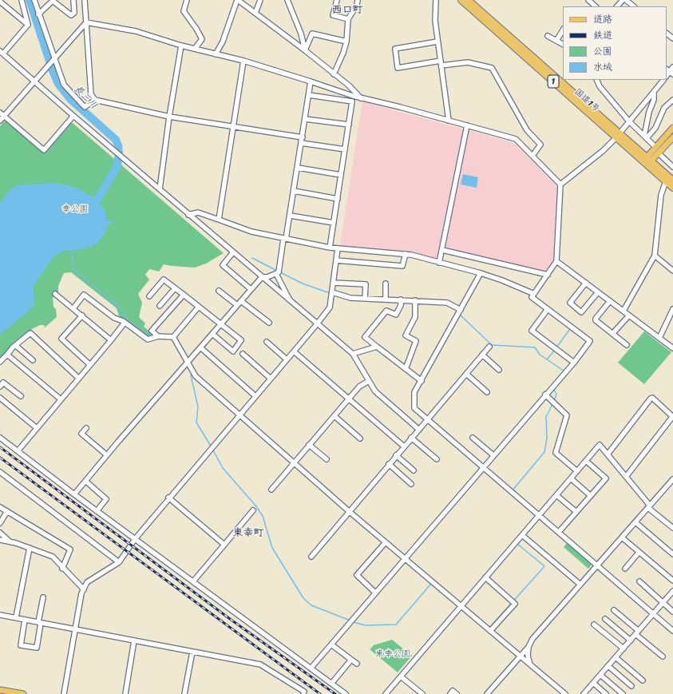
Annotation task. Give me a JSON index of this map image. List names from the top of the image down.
{
  "streets": {
    "highway": ["1", "国道1号"]
  },
  "districts": ["西口町", "東幸町"],
  "water": ["長三川"],
  "parks": ["幸公園", "東幸公園"],
  "legend": [
    "道路",
    "鉄道",
    "公園",
    "水域"
  ]
}
